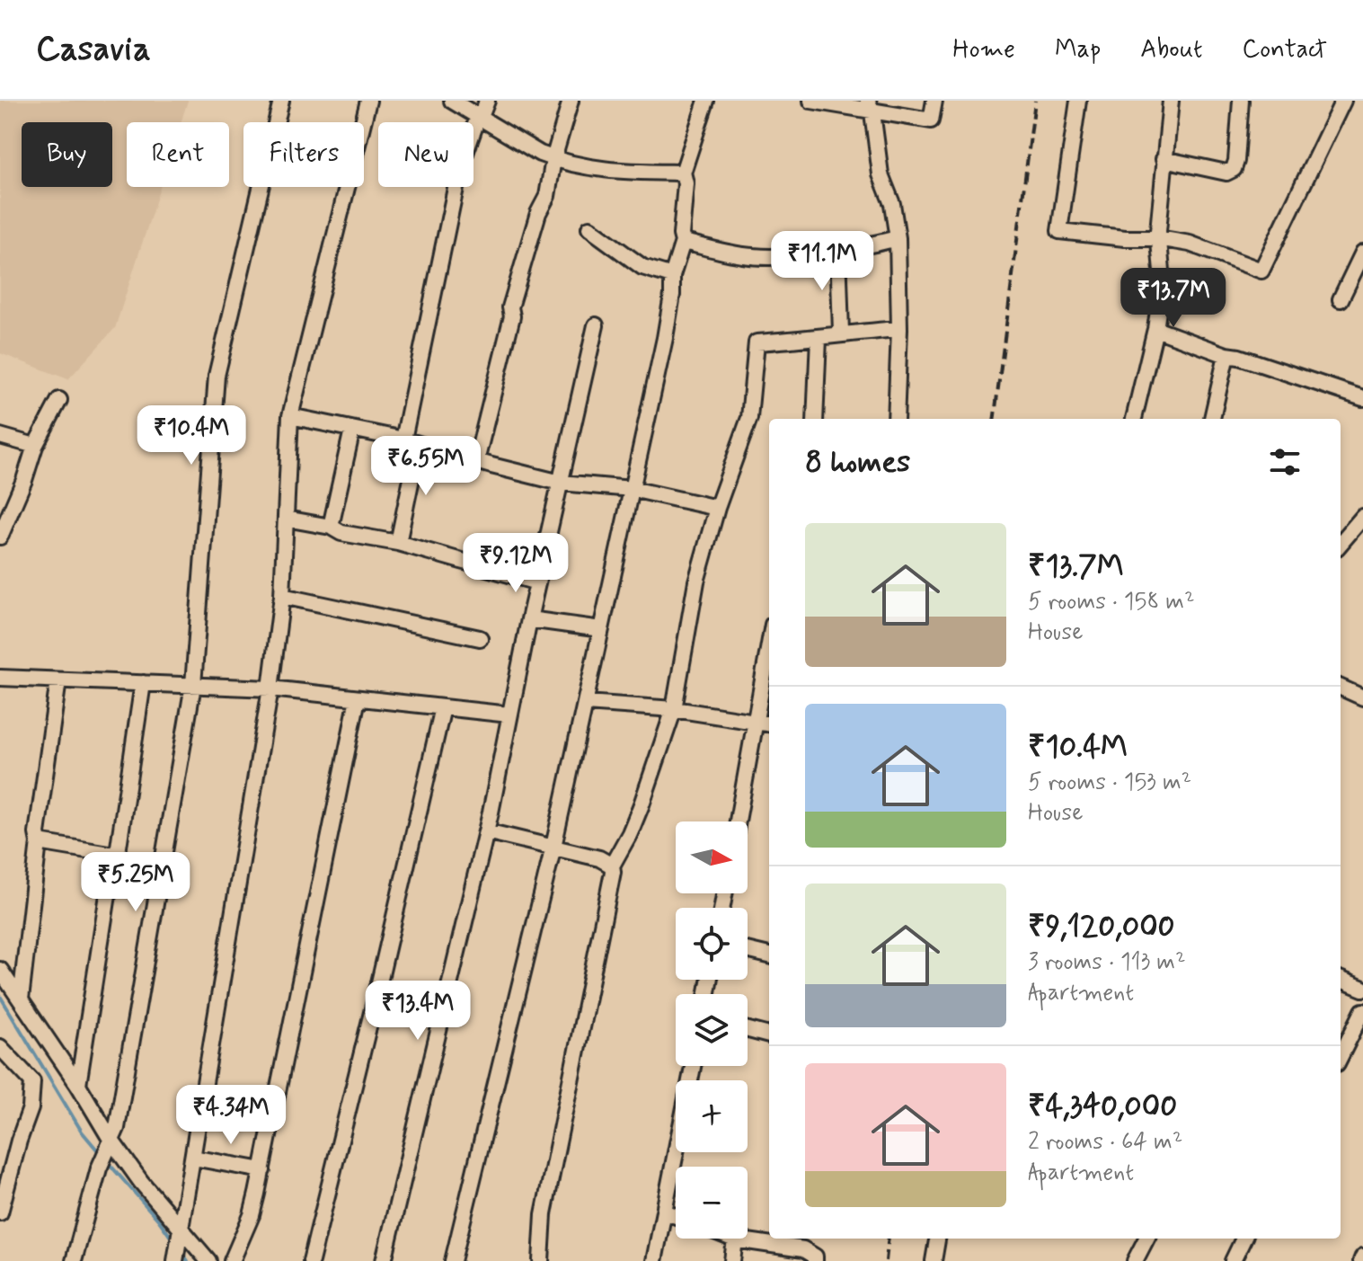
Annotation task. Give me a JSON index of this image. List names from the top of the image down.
{
  "north": "right",
  "page": {
    "header": "Casavia",
    "nav": [
      "Home",
      "Map",
      "About",
      "Contact"
    ],
    "chip": [
      "Buy",
      "Rent",
      "Filters",
      "New"
    ],
    "price": [
      "₹11.1M",
      "₹13.7M",
      "₹10.4M",
      "₹6.55M",
      "₹9.12M",
      "₹5.25M",
      "₹13.4M",
      "₹4.34M"
    ],
    "heading": "8 homes",
    "list": [
      {
        "name": "₹13.7M",
        "note": "5 rooms · 158 m² · House"
      },
      {
        "name": "₹10.4M",
        "note": "5 rooms · 153 m² · House"
      },
      {
        "name": "₹9,120,000",
        "note": "3 rooms · 113 m² · Apartment"
      },
      {
        "name": "₹4,340,000",
        "note": "2 rooms · 64 m² · Apartment"
      }
    ],
    "map_buttons": ["+", "−"]
  }
}
